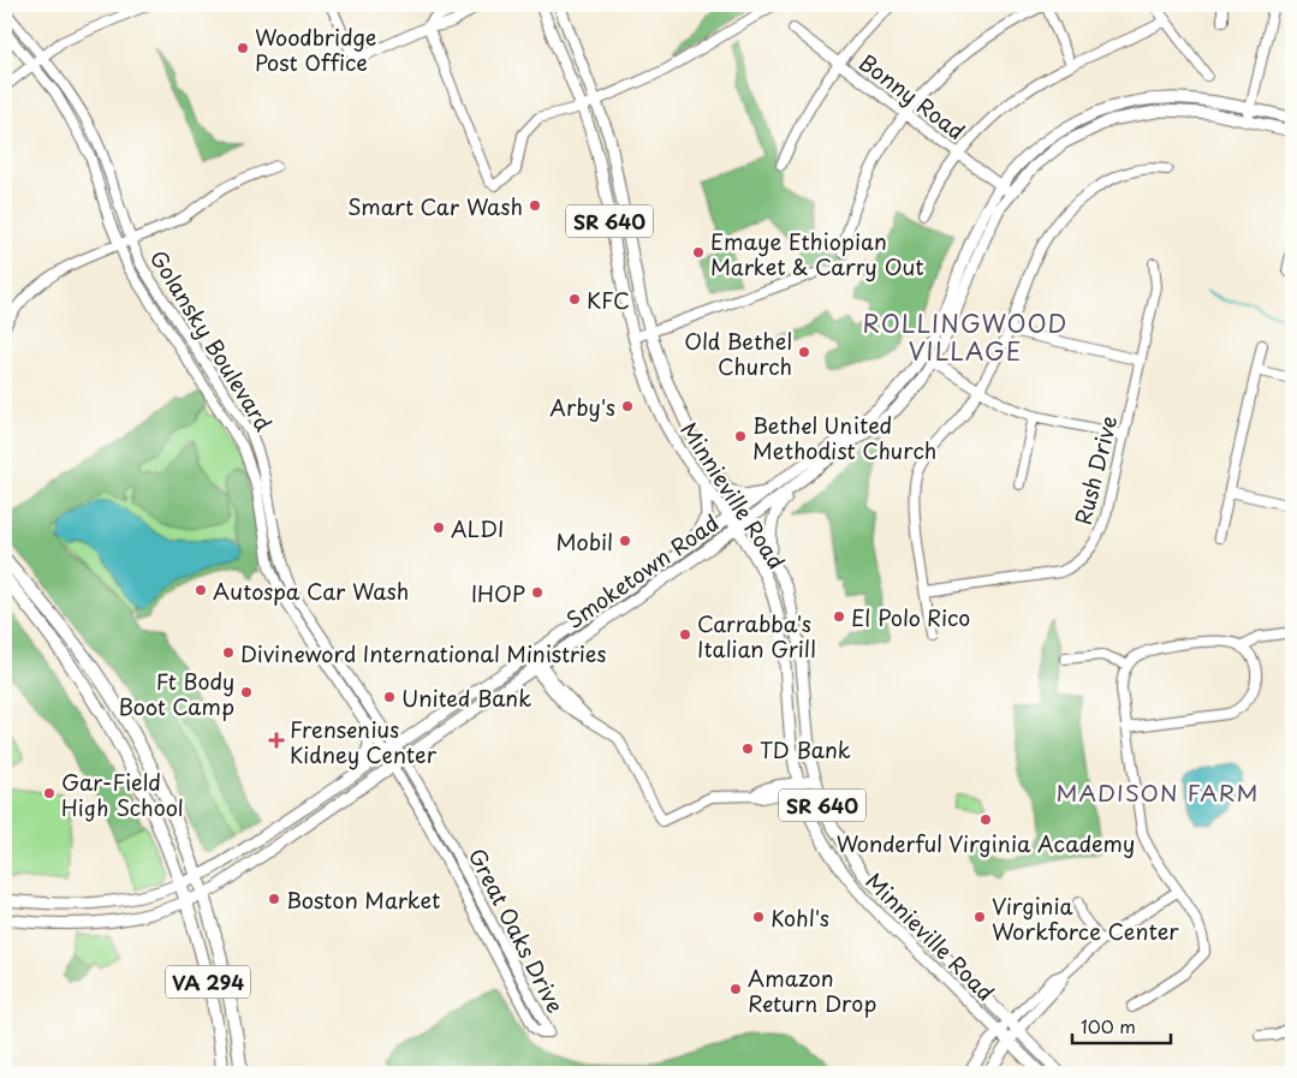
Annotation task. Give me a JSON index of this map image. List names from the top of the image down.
{
  "streets": {
    "highway": ["VA 294"],
    "main road": ["SR 640", "Minnieville Road", "Smoketown Road"],
    "street": [
      "Bonny Road",
      "Golansky Boulevard",
      "Rush Drive",
      "Great Oaks Drive"
    ]
  },
  "crossings": [
    ["Bonny Road", "Smoketown Road"],
    ["Golansky Boulevard", "Smoketown Road"],
    ["Golansky Boulevard", "Great Oaks Drive"],
    ["Minnieville Road", "Smoketown Road"],
    ["Smoketown Road", "Great Oaks Drive"],
    ["Smoketown Road", "VA 294"]
  ],
  "districts": ["ROLLINGWOOD VILLAGE", "MADISON FARM"],
  "places": {
    "other": [
      "Woodbridge Post Office",
      "Smart Car Wash",
      "Emaye Ethiopian Market & Carry Out",
      "KFC",
      "Old Bethel Church",
      "Arby's",
      "Bethel United Methodist Church",
      "ALDI",
      "Mobil",
      "Autospa Car Wash",
      "IHOP",
      "El Polo Rico",
      "Carrabba's Italian Grill",
      "Divineword International Ministries",
      "Ft Body Boot Camp",
      "United Bank",
      "TD Bank",
      "Gar-Field High School",
      "Wonderful Virginia Academy",
      "Boston Market",
      "Kohl's",
      "Virginia Workforce Center",
      "Amazon Return Drop"
    ],
    "health": ["Frensenius Kidney Center"]
  },
  "scale_bar": "100 m"
}
